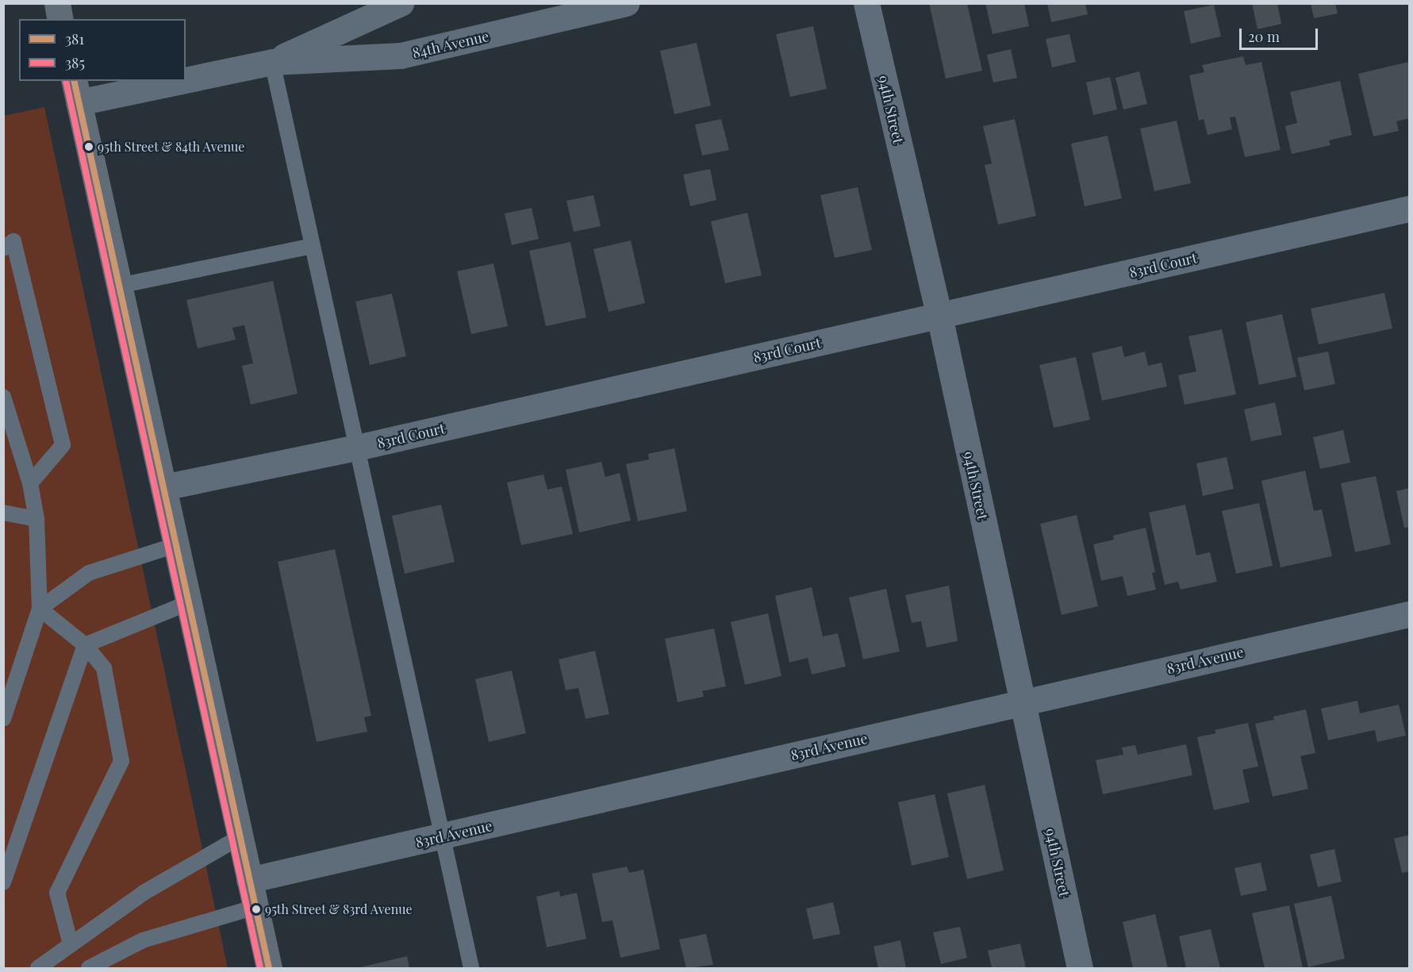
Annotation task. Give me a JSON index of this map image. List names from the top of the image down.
{
  "streets": {
    "street": [
      "84th Avenue",
      "94th Street",
      "83rd Court",
      "83rd Avenue"
    ]
  },
  "crossings": [
    ["94th Street", "83rd Court"],
    ["94th Street", "83rd Avenue"]
  ],
  "places": ["95th Street & 84th Avenue", "95th Street & 83rd Avenue"],
  "lines": ["transit line 381", "transit line 385"],
  "legend": ["381", "385"],
  "scale_bar": "20 m"
}
